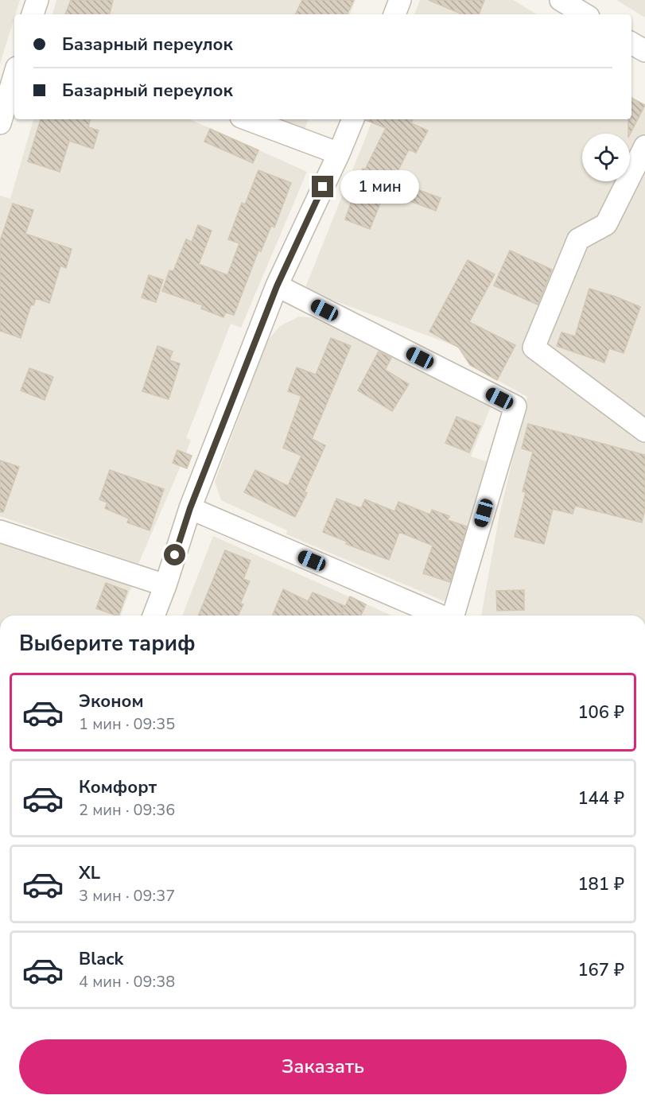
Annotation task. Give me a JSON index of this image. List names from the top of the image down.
{
  "page": {
    "banner": ["Базарный переулок", "Базарный переулок"],
    "bubble": "1 мин",
    "heading": "Выберите тариф",
    "list": [
      {
        "name": "Эконом",
        "note": "1 мин · 09:35",
        "value": "106 ₽"
      },
      {
        "name": "Комфорт",
        "note": "2 мин · 09:36",
        "value": "144 ₽"
      },
      {
        "name": "XL",
        "note": "3 мин · 09:37",
        "value": "181 ₽"
      },
      {
        "name": "Black",
        "note": "4 мин · 09:38",
        "value": "167 ₽"
      }
    ],
    "buttons": "Заказать"
  }
}
